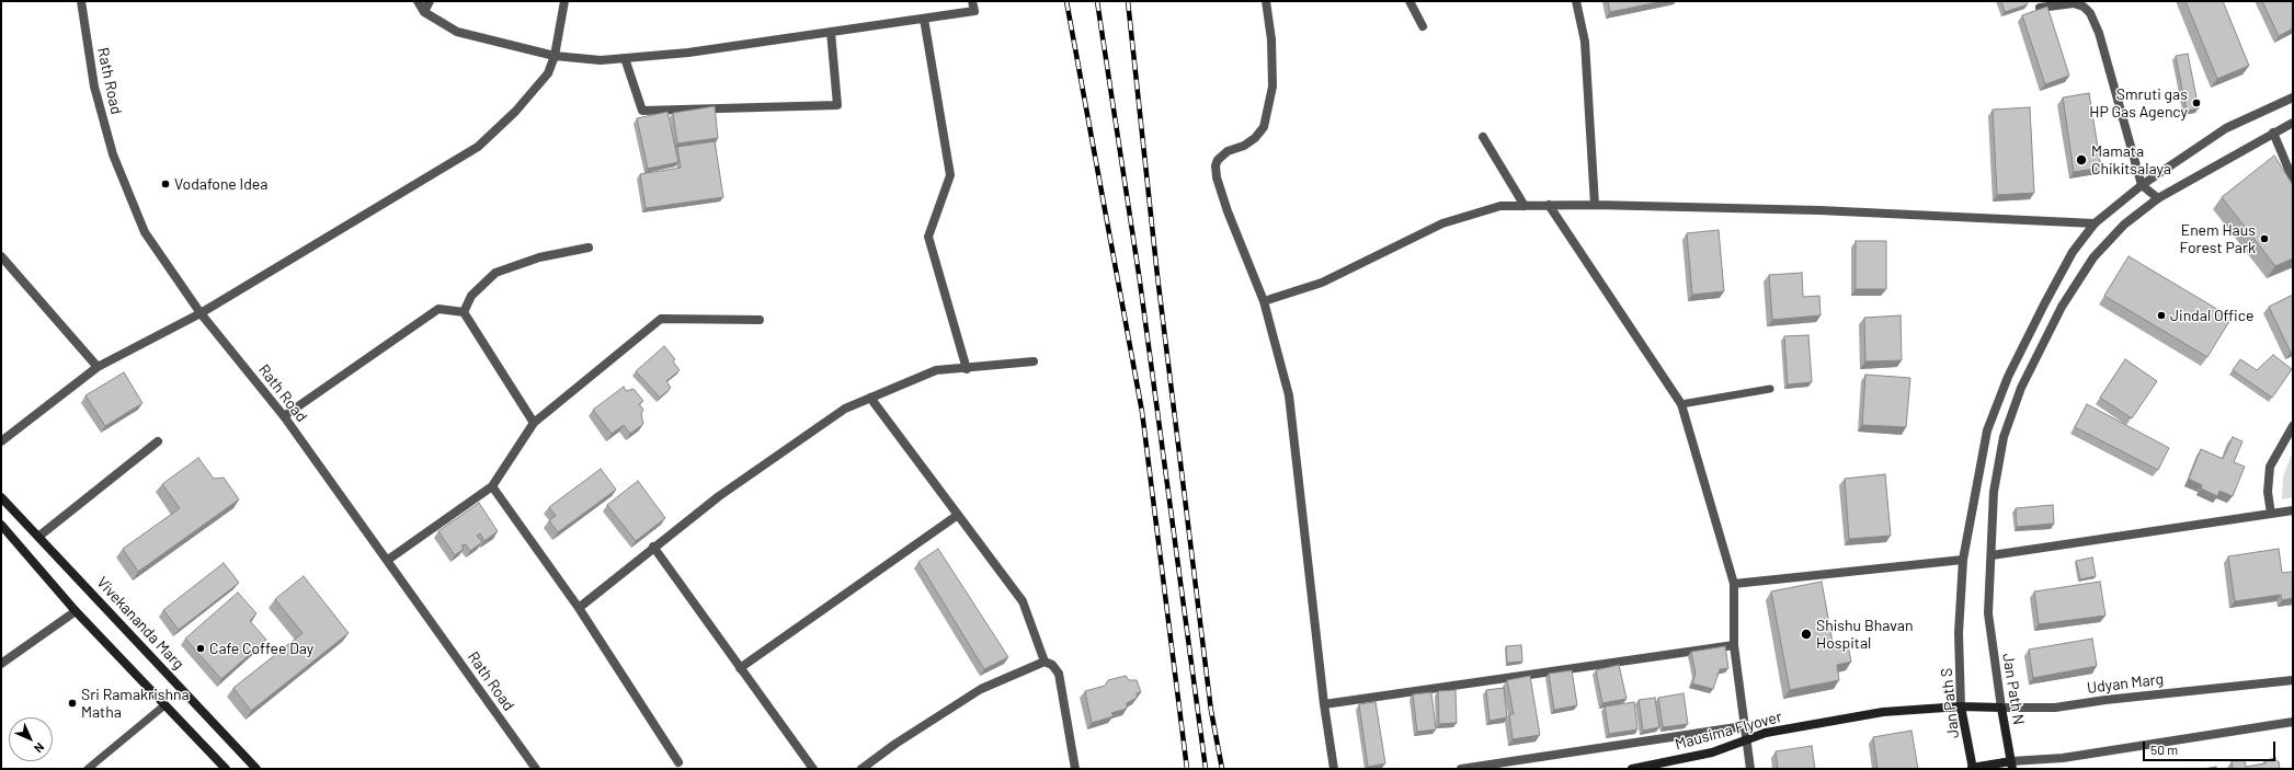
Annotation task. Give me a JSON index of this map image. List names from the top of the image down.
{
  "streets": {
    "main road": [
      "Vivekananda Marg",
      "Udyan Marg",
      "Jan Path N",
      "Jan Path S",
      "Mausima Flyover"
    ],
    "street": ["Rath Road"]
  },
  "crossings": [
    ["Udyan Marg", "Jan Path N"],
    ["Udyan Marg", "Jan Path S"],
    ["Udyan Marg", "Mausima Flyover"],
    ["Jan Path S", "Mausima Flyover"]
  ],
  "places": [
    "Smruti gas HP Gas Agency",
    "Mamata Chikitsalaya",
    "Vodafone Idea",
    "Enem Haus Forest Park",
    "Jindal Office",
    "Shishu Bhavan Hospital",
    "Cafe Coffee Day",
    "Sri Ramakrishna Matha"
  ],
  "scale_bar": "50 m",
  "north": "bottom right"
}
